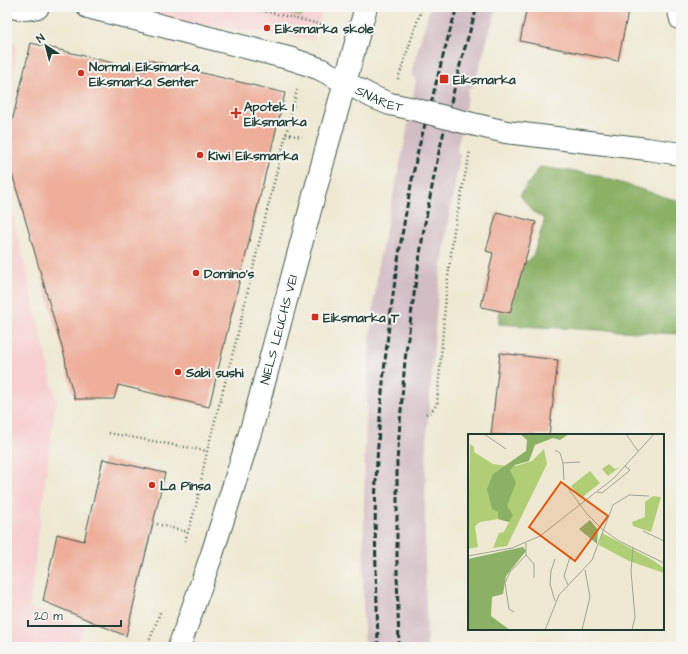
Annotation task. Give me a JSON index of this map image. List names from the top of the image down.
{
  "streets": {
    "street": ["SNARET", "NIELS LEUCHS VEI"]
  },
  "crossings": [
    ["SNARET", "NIELS LEUCHS VEI"]
  ],
  "places": {
    "other": [
      "Eiksmarka skole",
      "Normal Eiksmarka, Eiksmarka Senter",
      "Kiwi Eiksmarka",
      "Domino's",
      "Sabi sushi",
      "La Pinsa"
    ],
    "transit": ["Eiksmarka", "Eiksmarka T"],
    "health": ["Apotek 1 Eiksmarka"]
  },
  "scale_bar": "20 m",
  "north": "top left"
}
